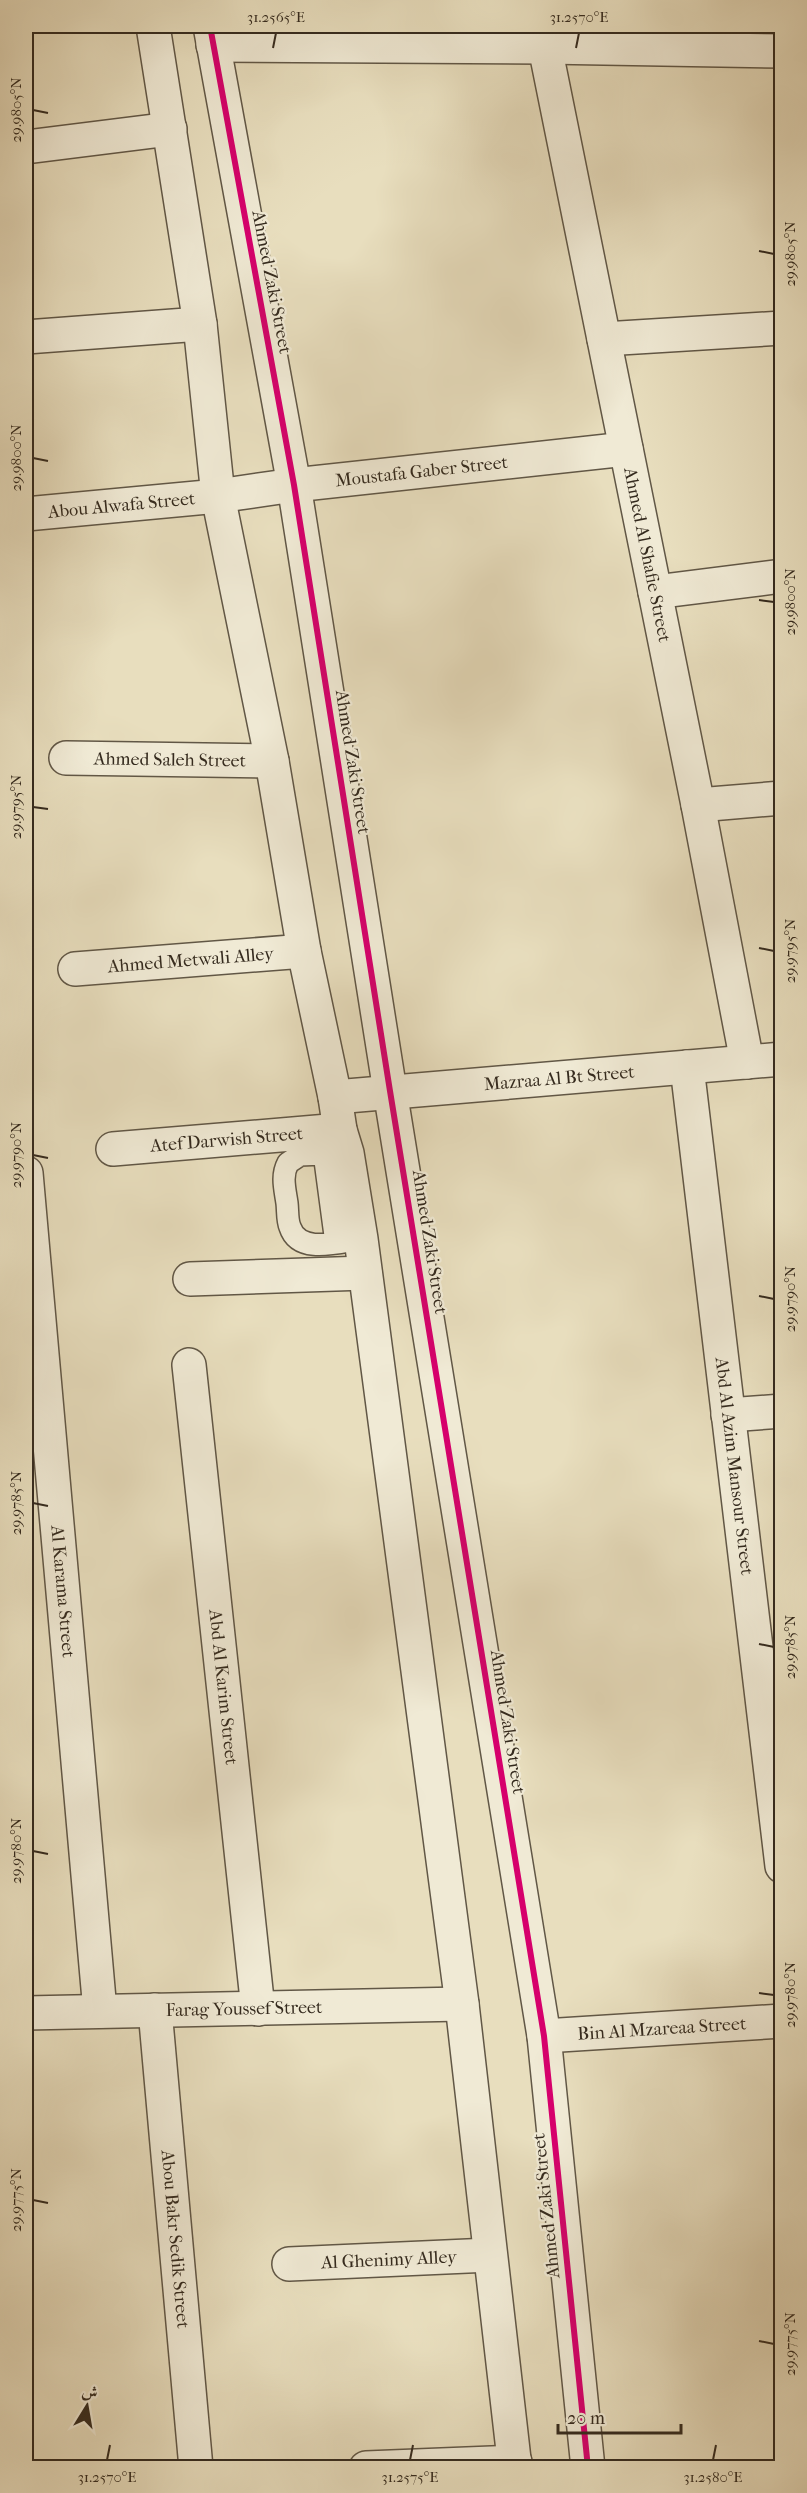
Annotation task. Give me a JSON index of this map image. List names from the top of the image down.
{
  "streets": {
    "street": [
      "Ahmed Zaki Street",
      "Moustafa Gaber Street",
      "Abou Alwafa Street",
      "Ahmed Al Shafie Street",
      "Ahmed Saleh Street",
      "Ahmed Metwali Alley",
      "Mazraa Al Bt Street",
      "Atef Darwish Street",
      "Abd Al Azim Mansour Street",
      "Al Karama Street",
      "Abd Al Karim Street",
      "Farag Youssef Street",
      "Bin Al Mzareaa Street",
      "Abou Bakr Sedik Street",
      "Al Ghenimy Alley"
    ]
  },
  "crossings": [
    ["Ahmed Zaki Street", "Moustafa Gaber Street"],
    ["Ahmed Zaki Street", "Mazraa Al Bt Street"],
    ["Ahmed Zaki Street", "Bin Al Mzareaa Street"],
    ["Moustafa Gaber Street", "Abou Alwafa Street"],
    ["Moustafa Gaber Street", "Ahmed Al Shafie Street"],
    ["Ahmed Al Shafie Street", "Mazraa Al Bt Street"],
    ["Mazraa Al Bt Street", "Abd Al Azim Mansour Street"],
    ["Al Karama Street", "Farag Youssef Street"],
    ["Abd Al Karim Street", "Farag Youssef Street"],
    ["Farag Youssef Street", "Abou Bakr Sedik Street"]
  ],
  "scale_bar": "20 m",
  "north": "top",
  "coordinates": [
    "31.2565°E",
    "31.2570°E",
    "29.9805°N",
    "29.9800°N",
    "29.9795°N",
    "29.9790°N",
    "29.9785°N",
    "29.9780°N",
    "29.9775°N",
    "31.2575°E",
    "31.2580°E"
  ]
}
